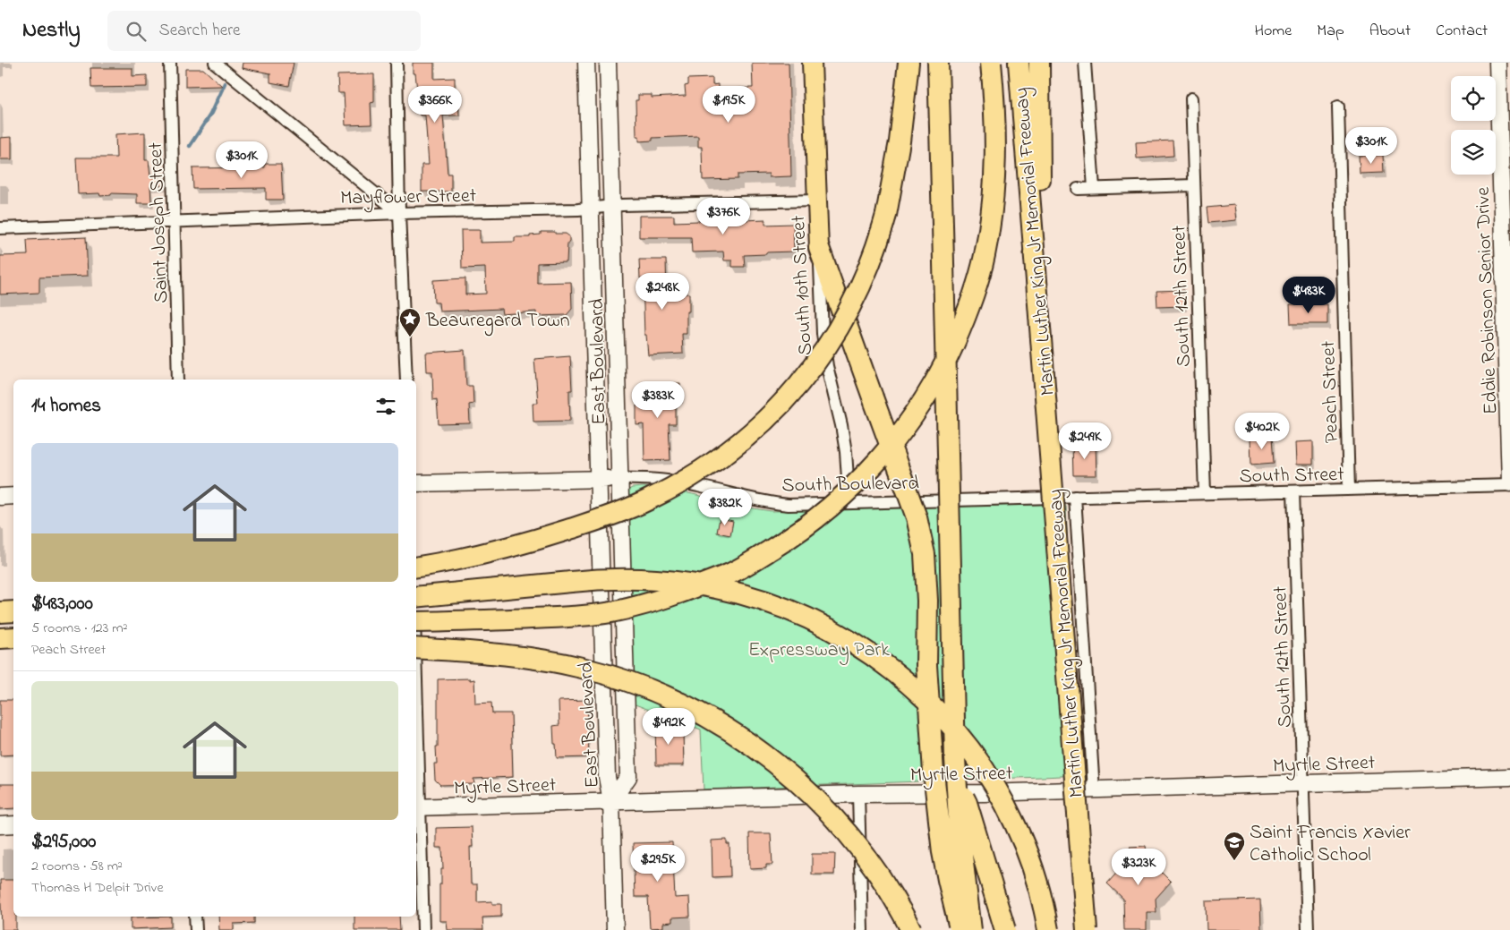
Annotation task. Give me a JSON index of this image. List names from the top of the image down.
{
  "streets": {
    "highway": ["Martin Luther King Jr Memorial Freeway"],
    "main road": ["South 10th Street"],
    "street": [
      "Mayflower Street",
      "Saint Joseph Street",
      "South 12th Street",
      "Eddie Robinson Senior Drive",
      "East Boulevard",
      "Peach Street",
      "South Street",
      "South Boulevard",
      "Myrtle Street"
    ]
  },
  "crossings": [
    ["Mayflower Street", "Saint Joseph Street"],
    ["Mayflower Street", "South 10th Street"],
    ["Mayflower Street", "East Boulevard"],
    ["South 10th Street", "South Boulevard"],
    ["South 12th Street", "South Street"],
    ["South 12th Street", "Myrtle Street"],
    ["Eddie Robinson Senior Drive", "South Street"],
    ["East Boulevard", "South Boulevard"],
    ["East Boulevard", "Myrtle Street"],
    ["Peach Street", "South Street"],
    ["South Street", "South Boulevard"]
  ],
  "parks": ["Expressway Park"],
  "places": {
    "place": ["Beauregard Town"],
    "school or university": ["Saint Francis Xavier Catholic School"]
  },
  "page": {
    "header": "Nestly",
    "search": "Search here",
    "nav": [
      "Home",
      "Map",
      "About",
      "Contact"
    ],
    "price": [
      "$366K",
      "$195K",
      "$301K",
      "$301K",
      "$376K",
      "$248K",
      "$483K",
      "$383K",
      "$402K",
      "$249K",
      "$382K",
      "$492K",
      "$295K",
      "$323K"
    ],
    "heading": "14 homes",
    "list": [
      {
        "name": "$483,000",
        "note": "5 rooms · 123 m² · Peach Street"
      },
      {
        "name": "$295,000",
        "note": "2 rooms · 58 m² · Thomas H Delpit Drive"
      }
    ]
  }
}
